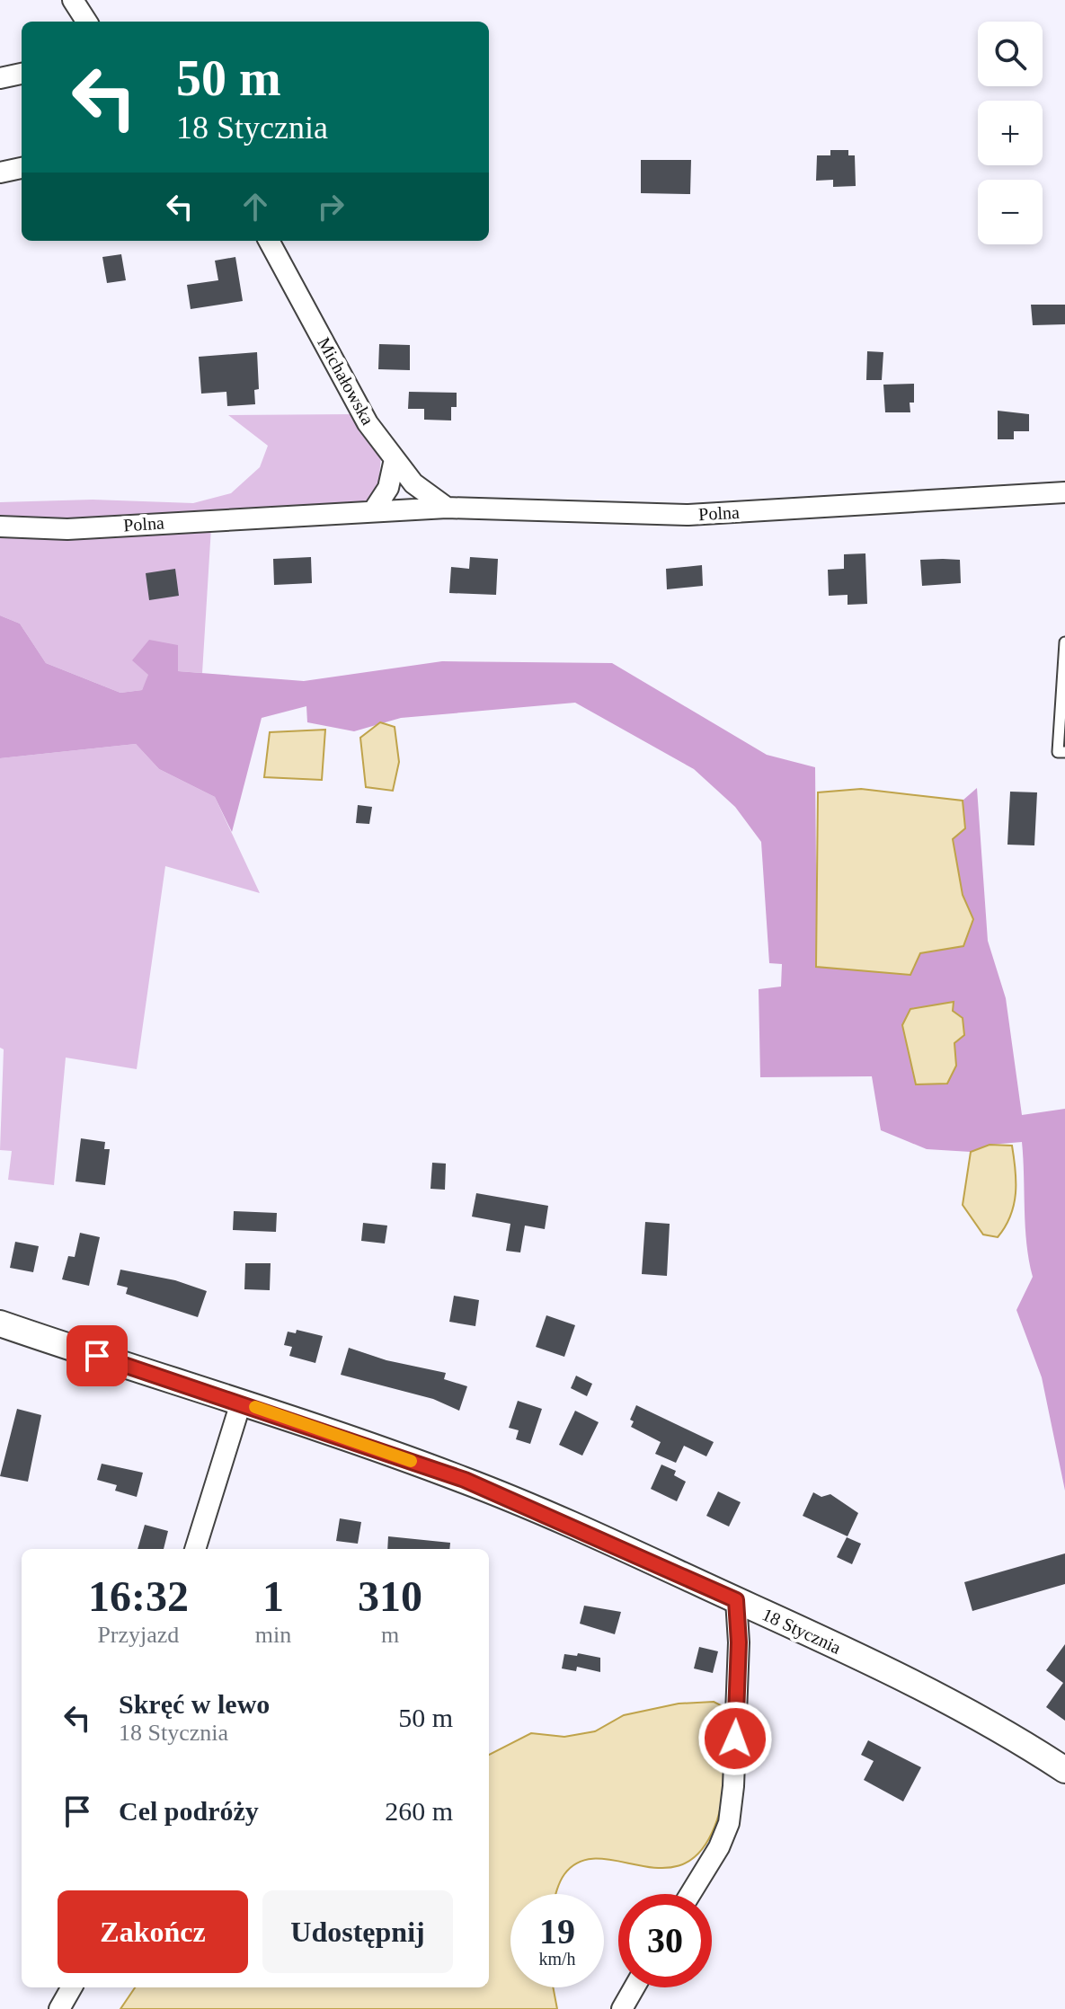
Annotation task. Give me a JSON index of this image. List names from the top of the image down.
{
  "streets": {
    "street": ["Michałowska", "Polna", "18 Stycznia"]
  },
  "crossings": [
    ["Michałowska", "Polna"]
  ],
  "page": {
    "map_buttons": ["+", "−"],
    "turn": ["50 m", "18 Stycznia"],
    "eta": [
      "16:32",
      "Przyjazd",
      "1",
      "min",
      "310",
      "m"
    ],
    "list": [
      {
        "name": "Skręć w lewo",
        "note": "18 Stycznia",
        "value": "50 m"
      },
      {
        "name": "Cel podróży",
        "value": "260 m"
      }
    ],
    "buttons": ["Zakończ", "Udostępnij"],
    "speed": "19 km/h",
    "limit": "30"
  }
}
